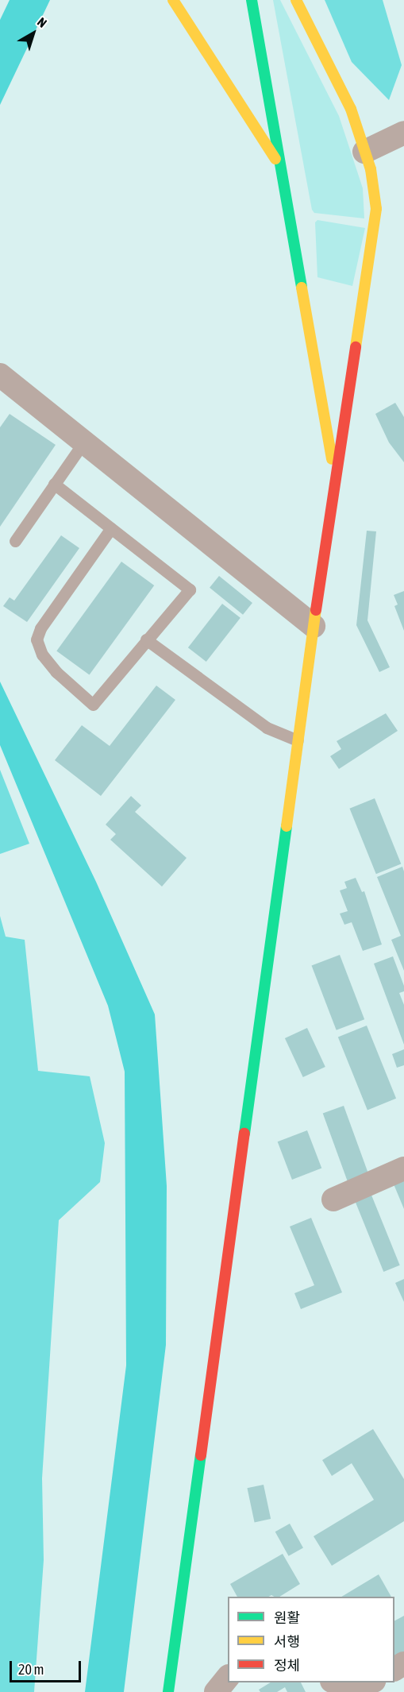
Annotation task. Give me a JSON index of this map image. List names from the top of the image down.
{
  "legend": ["원활", "서행", "정체"],
  "scale_bar": "20 m",
  "north": "top right"
}
